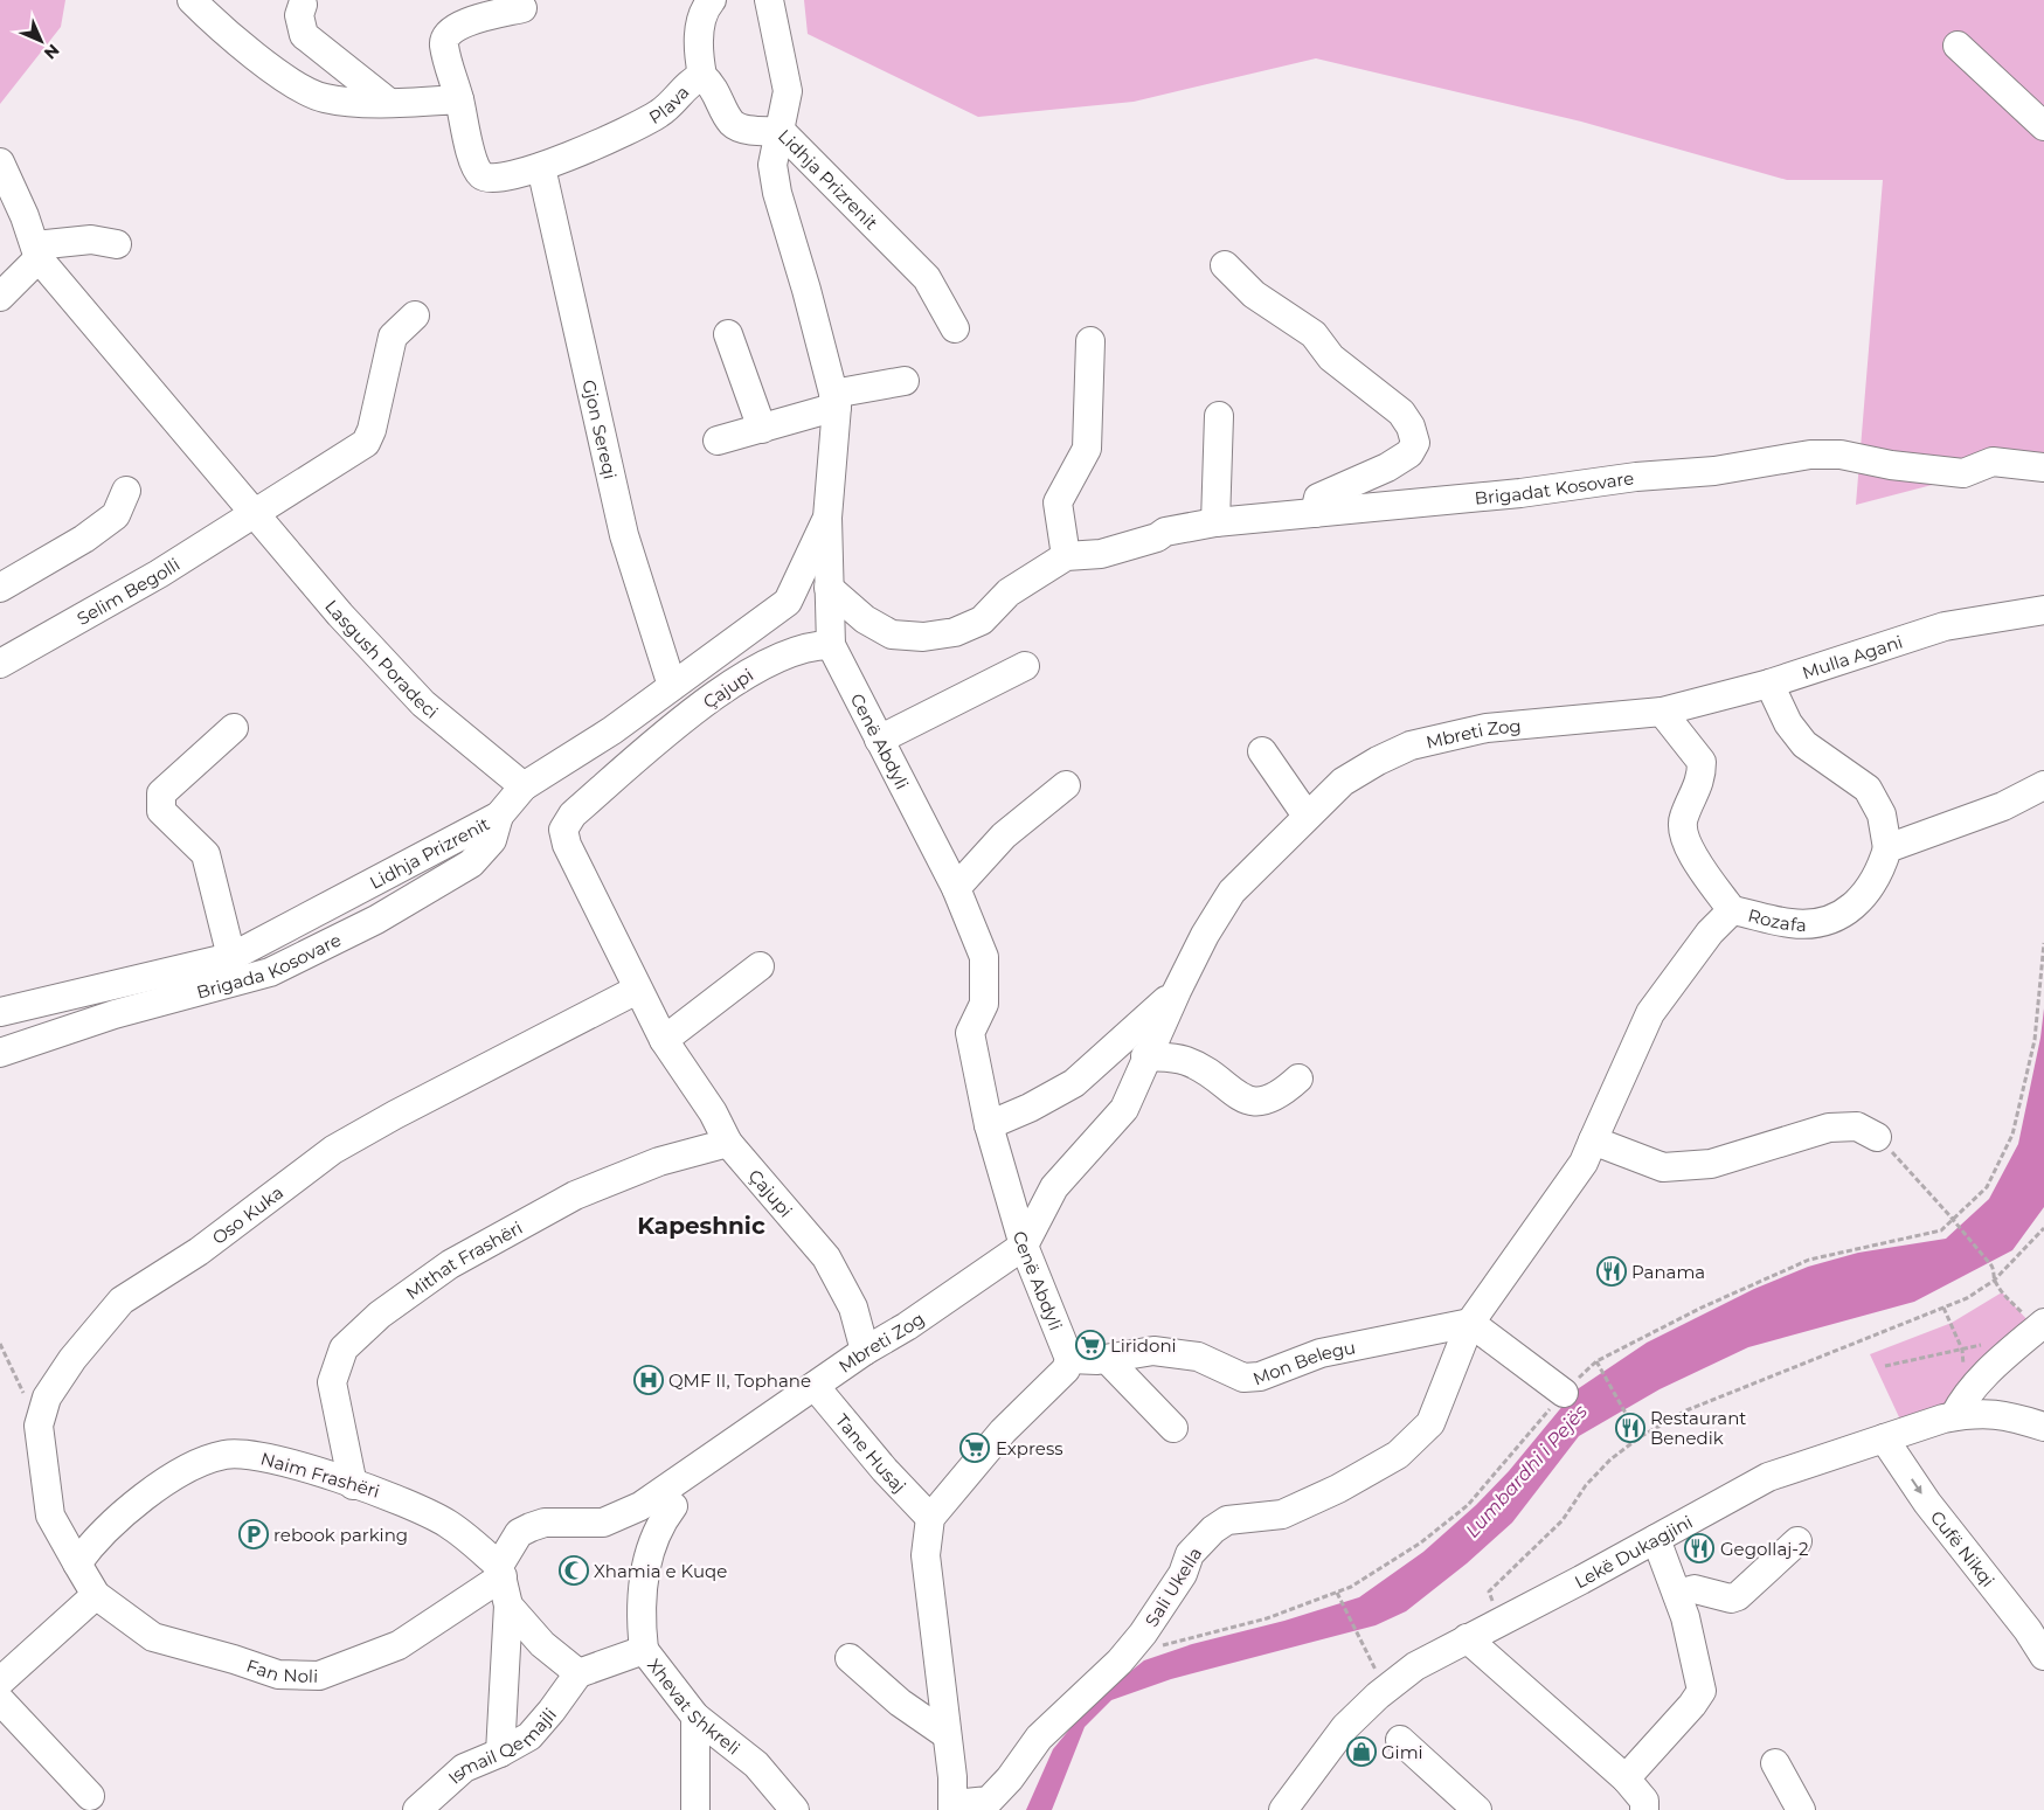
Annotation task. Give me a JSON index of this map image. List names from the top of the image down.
{
  "streets": {
    "street": [
      "Plava",
      "Lidhja Prizrenit",
      "Gjon Sereqi",
      "Brigadat Kosovare",
      "Selim Begolli",
      "Mulla Agani",
      "Lasgush Poradeci",
      "Çajupi",
      "Mbreti Zog",
      "Cenë Abdyli",
      "Rozafa",
      "Brigada Kosovare",
      "Oso Kuka",
      "Mithat Frashëri",
      "Mon Belegu",
      "Tane Husaj",
      "Naim Frashëri",
      "Cufë Nikqi",
      "Lekë Dukagjini",
      "Sali Ukella",
      "Fan Noli",
      "Xhevat Shkreli",
      "Ismail Qemajli"
    ]
  },
  "crossings": [
    ["Plava", "Lidhja Prizrenit"],
    ["Plava", "Gjon Sereqi"],
    ["Lidhja Prizrenit", "Gjon Sereqi"],
    ["Lidhja Prizrenit", "Brigadat Kosovare"],
    ["Lidhja Prizrenit", "Lasgush Poradeci"],
    ["Lidhja Prizrenit", "Cenë Abdyli"],
    ["Lidhja Prizrenit", "Brigada Kosovare"],
    ["Brigadat Kosovare", "Cenë Abdyli"],
    ["Selim Begolli", "Lasgush Poradeci"],
    ["Mulla Agani", "Mbreti Zog"],
    ["Çajupi", "Mbreti Zog"],
    ["Çajupi", "Cenë Abdyli"],
    ["Çajupi", "Oso Kuka"],
    ["Çajupi", "Mithat Frashëri"],
    ["Mbreti Zog", "Cenë Abdyli"],
    ["Mbreti Zog", "Tane Husaj"],
    ["Mbreti Zog", "Naim Frashëri"],
    ["Mbreti Zog", "Fan Noli"],
    ["Cenë Abdyli", "Mon Belegu"],
    ["Rozafa", "Mon Belegu"],
    ["Rozafa", "Sali Ukella"],
    ["Oso Kuka", "Naim Frashëri"],
    ["Mithat Frashëri", "Naim Frashëri"],
    ["Mon Belegu", "Sali Ukella"],
    ["Naim Frashëri", "Fan Noli"],
    ["Cufë Nikqi", "Lekë Dukagjini"],
    ["Xhevat Shkreli", "Ismail Qemajli"]
  ],
  "one_way": ["Cufë Nikqi"],
  "districts": ["Kapeshnic"],
  "water": ["Lumbardhi i Pejës"],
  "places": {
    "restaurant": ["Panama", "Restaurant Benedik", "Gegollaj-2"],
    "supermarket": ["Liridoni", "Express"],
    "hospital": ["QMF II, Tophane"],
    "parking": ["rebook parking"],
    "mosque": ["Xhamia e Kuqe"],
    "shop": ["Gimi"]
  },
  "north": "bottom right"
}
